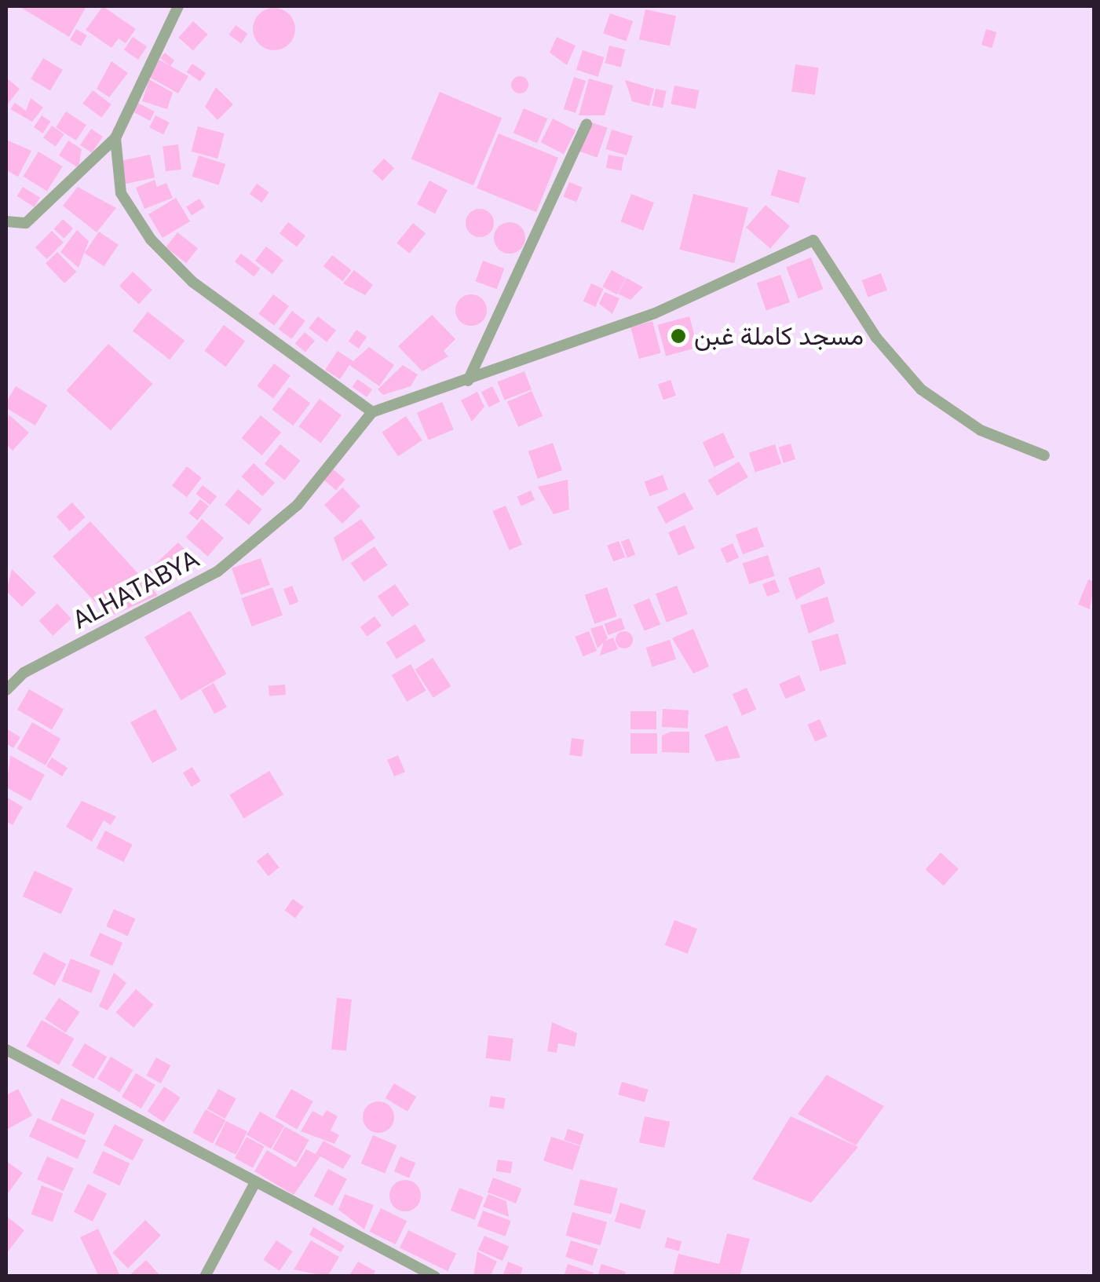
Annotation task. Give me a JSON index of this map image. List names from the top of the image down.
{
  "streets": {
    "street": ["ALHATABYA"]
  },
  "places": ["مسجد كاملة غبن"]
}
